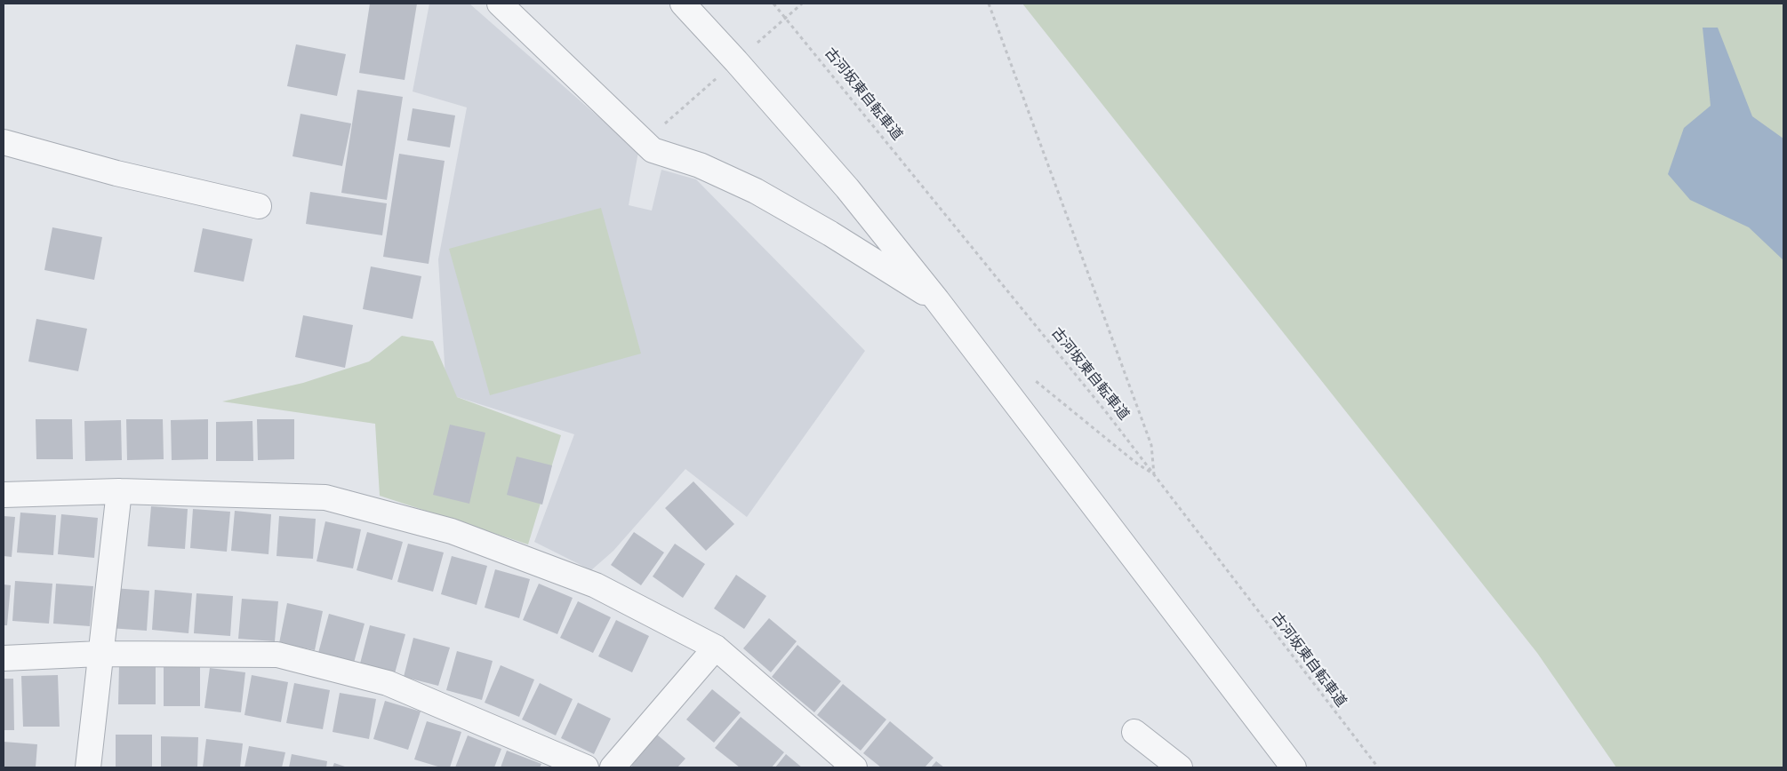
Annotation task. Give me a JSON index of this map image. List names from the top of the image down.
{
  "streets": {
    "path": ["古河坂東自転車道"]
  }
}
